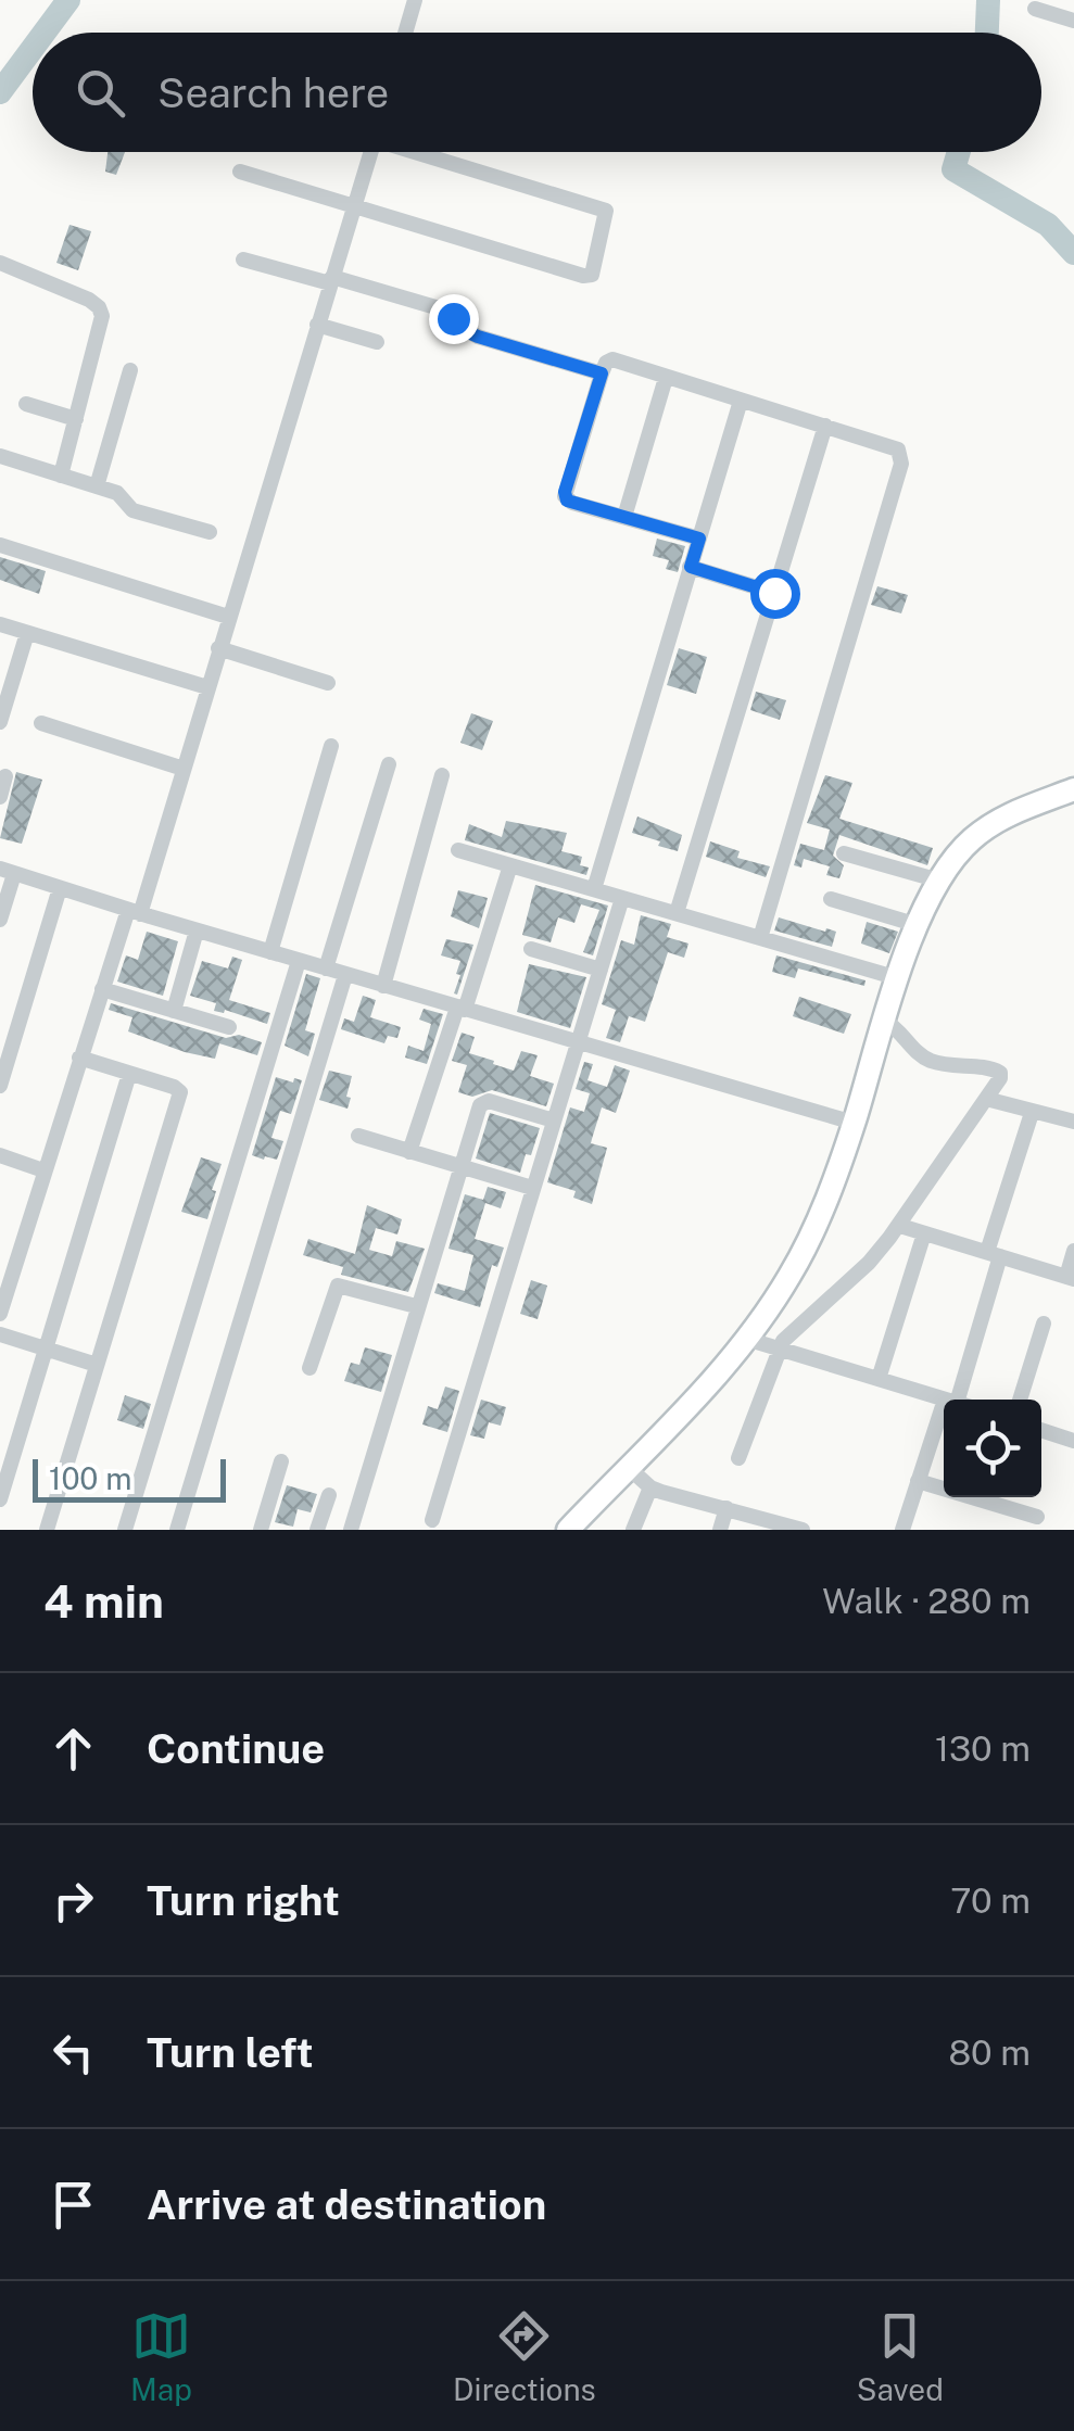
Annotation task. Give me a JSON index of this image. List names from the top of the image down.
{
  "scale_bar": "100 m",
  "page": {
    "search": "Search here",
    "scale": "100 m",
    "heading": ["4 min", "Walk · 280 m"],
    "list": [
      ["Continue", "130 m"],
      ["Turn right", "70 m"],
      ["Turn left", "80 m"],
      "Arrive at destination"
    ],
    "nav": ["Map", "Directions", "Saved"]
  }
}
